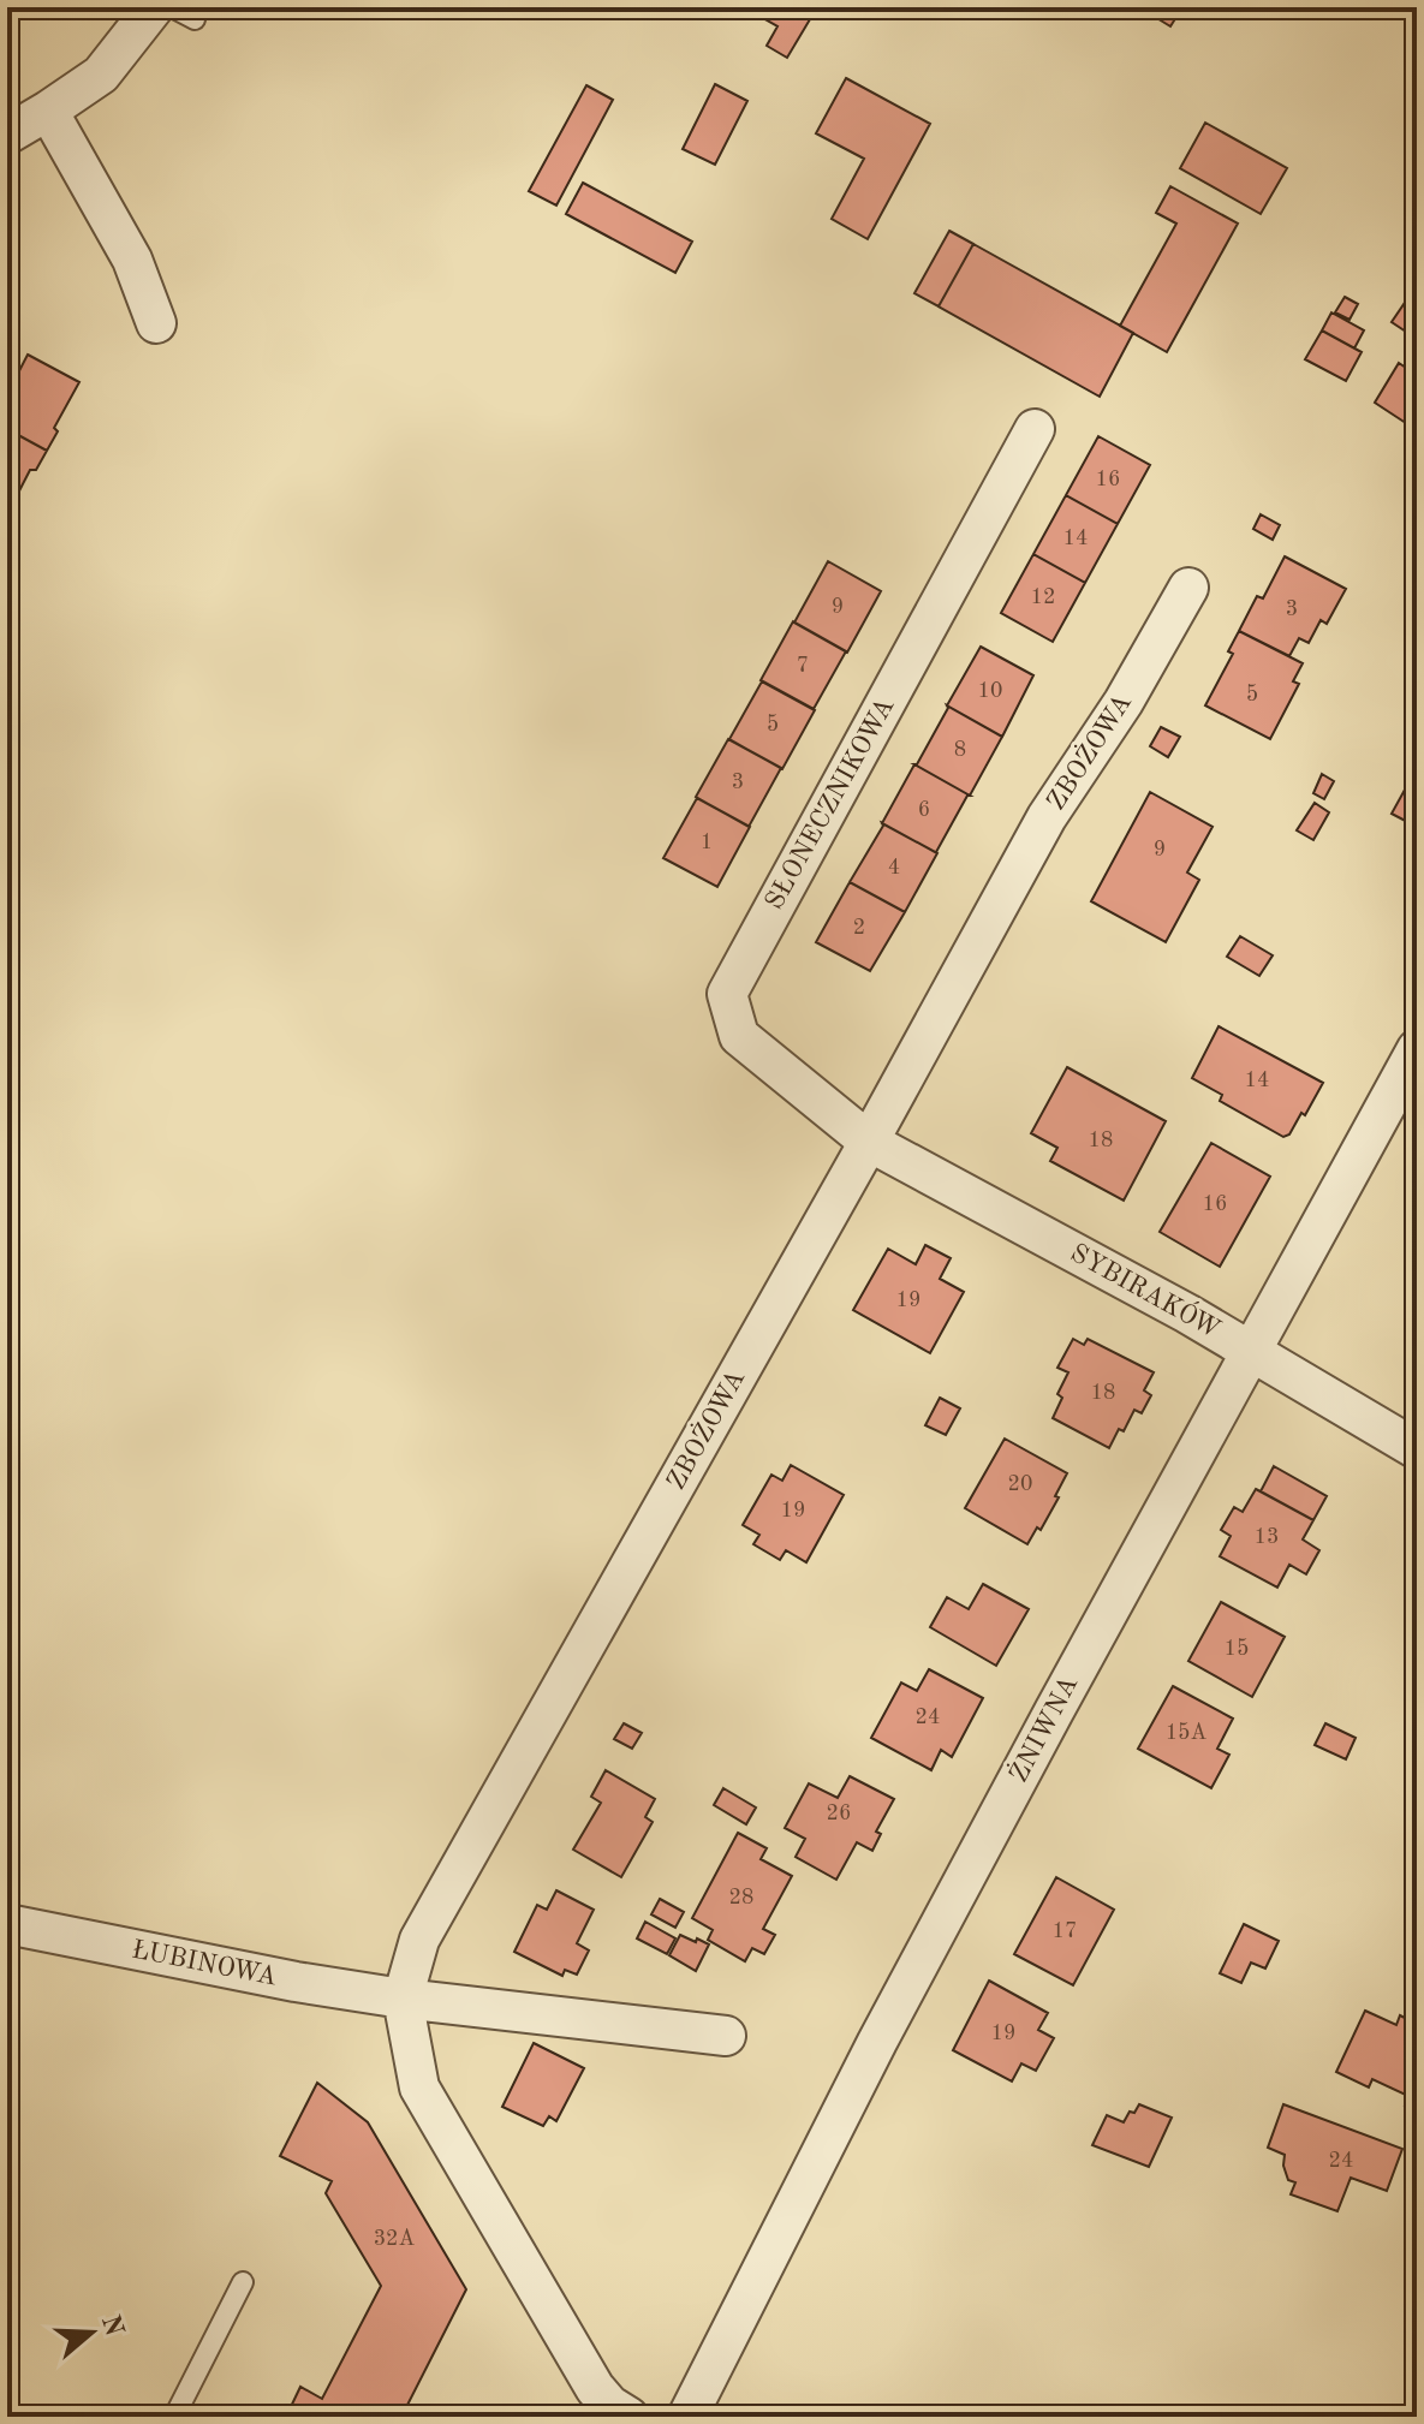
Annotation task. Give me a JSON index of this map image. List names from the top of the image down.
{
  "streets": {
    "street": [
      "ZBOŻOWA",
      "SŁONECZNIKOWA",
      "SYBIRAKÓW",
      "ŻNIWNA",
      "ŁUBINOWA"
    ]
  },
  "crossings": [
    ["ZBOŻOWA", "SŁONECZNIKOWA"],
    ["ZBOŻOWA", "SYBIRAKÓW"],
    ["ZBOŻOWA", "ŁUBINOWA"],
    ["SŁONECZNIKOWA", "SYBIRAKÓW"],
    ["SYBIRAKÓW", "ŻNIWNA"]
  ],
  "house_numbers": [
    "16",
    "14",
    "12",
    "9",
    "3",
    "7",
    "10",
    "5",
    "5",
    "8",
    "3",
    "6",
    "1",
    "9",
    "4",
    "2",
    "14",
    "18",
    "16",
    "19",
    "18",
    "20",
    "19",
    "13",
    "15",
    "24",
    "15A",
    "26",
    "28",
    "17",
    "19",
    "24",
    "32A"
  ],
  "north": "right"
}
